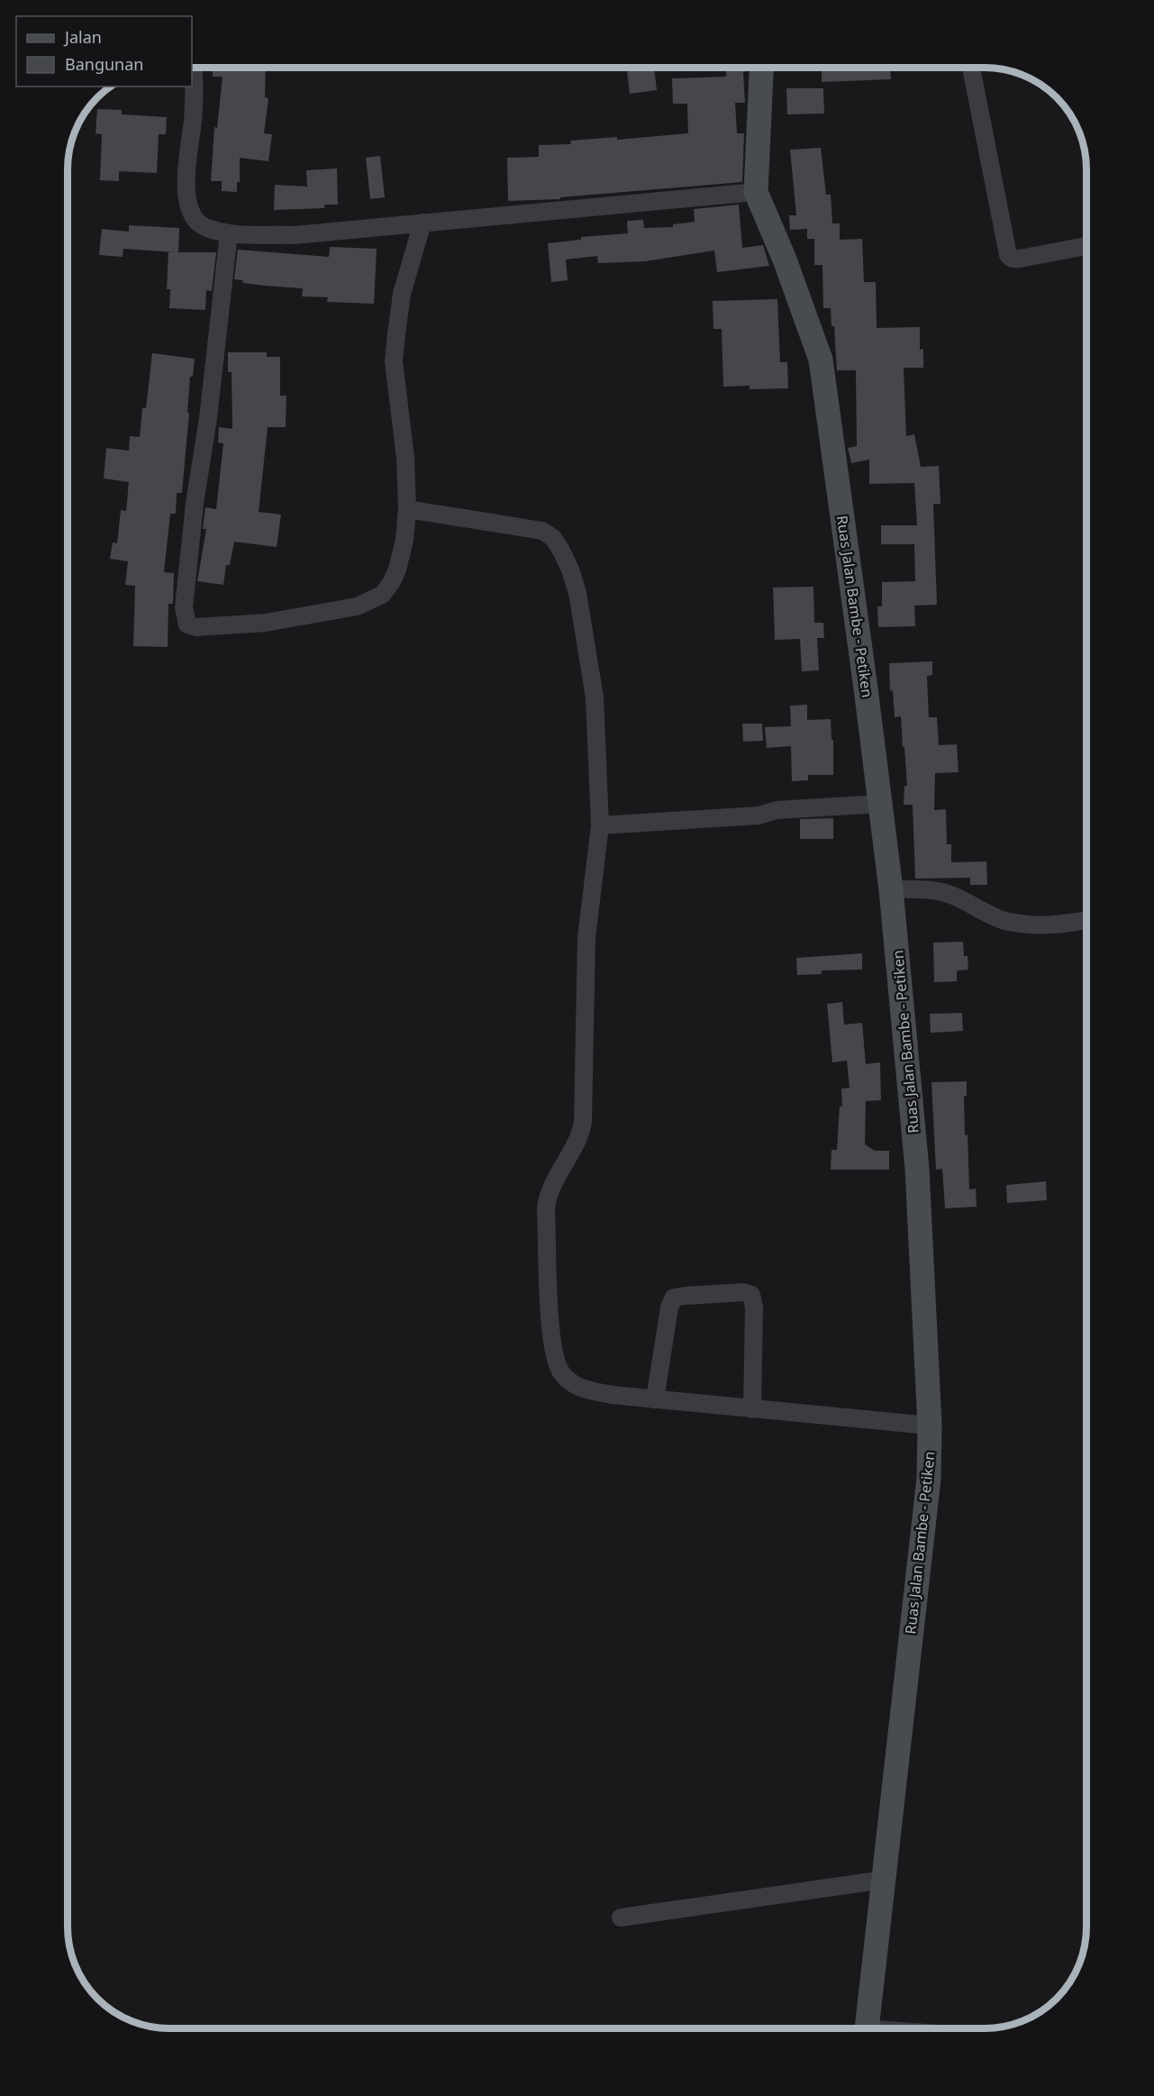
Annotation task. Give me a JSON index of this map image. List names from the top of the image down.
{
  "streets": {
    "main road": ["Ruas Jalan Bambe - Petiken"]
  },
  "legend": ["Jalan", "Bangunan"]
}
